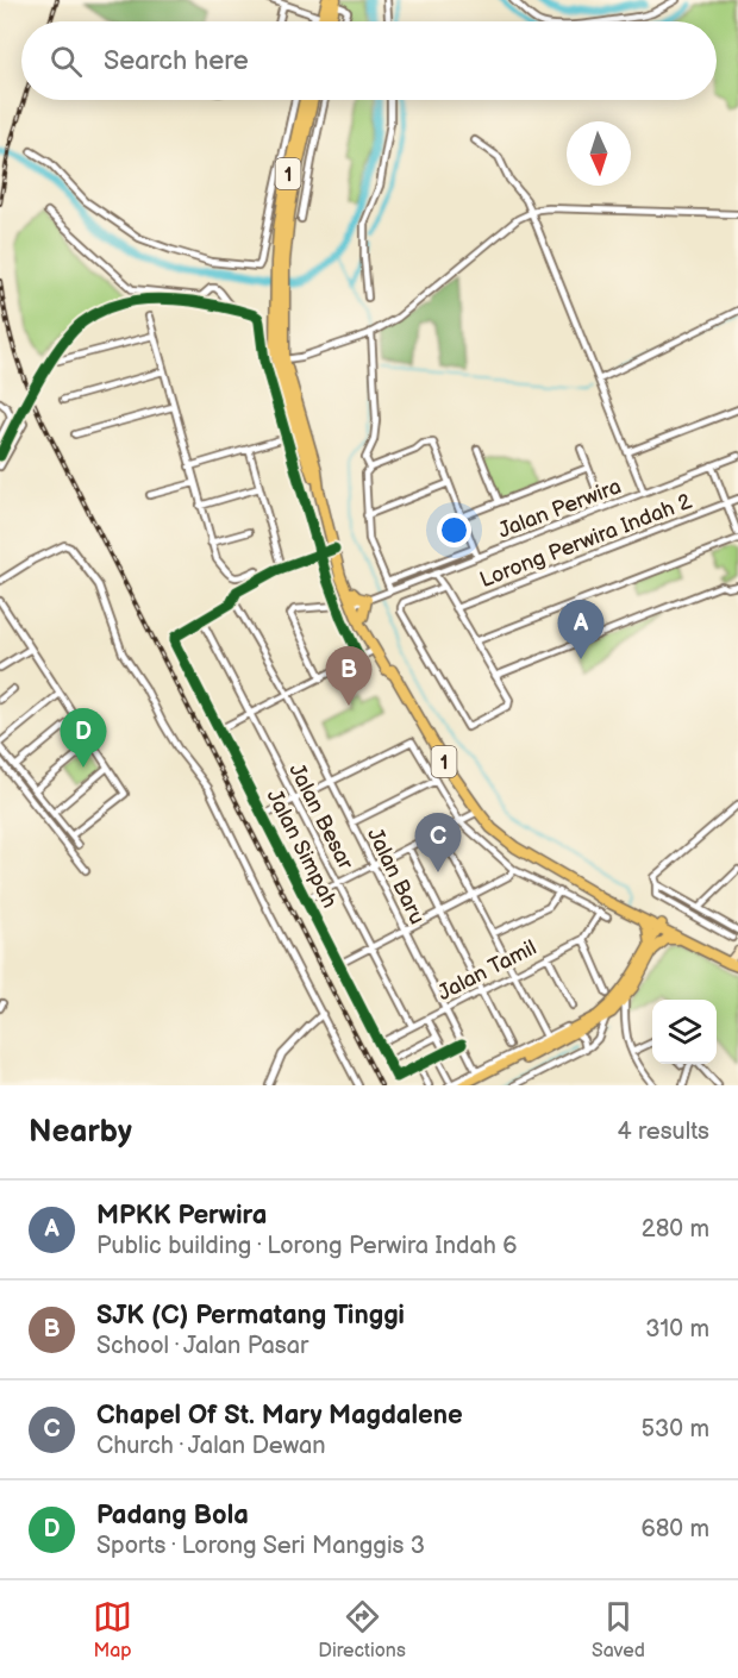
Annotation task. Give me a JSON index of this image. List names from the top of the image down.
{
  "streets": {
    "highway": ["1"],
    "street": [
      "Jalan Perwira",
      "Lorong Perwira Indah 2",
      "Jalan Besar",
      "Jalan Simpah",
      "Jalan Baru",
      "Jalan Tamil"
    ]
  },
  "crossings": [
    ["1", "Jalan Perwira"],
    ["Jalan Besar", "Jalan Simpah"],
    ["Jalan Besar", "Jalan Tamil"],
    ["Jalan Simpah", "Jalan Tamil"],
    ["Jalan Baru", "Jalan Tamil"]
  ],
  "north": "bottom",
  "page": {
    "search": "Search here",
    "pins": [
      "A",
      "B",
      "D",
      "C"
    ],
    "heading": ["Nearby", "4 results"],
    "list": [
      {
        "mark": "A",
        "name": "MPKK Perwira",
        "note": "Public building · Lorong Perwira Indah 6",
        "value": "280 m"
      },
      {
        "mark": "B",
        "name": "SJK (C) Permatang Tinggi",
        "note": "School · Jalan Pasar",
        "value": "310 m"
      },
      {
        "mark": "C",
        "name": "Chapel Of St. Mary Magdalene",
        "note": "Church · Jalan Dewan",
        "value": "530 m"
      },
      {
        "mark": "D",
        "name": "Padang Bola",
        "note": "Sports · Lorong Seri Manggis 3",
        "value": "680 m"
      }
    ],
    "nav": ["Map", "Directions", "Saved"]
  }
}
